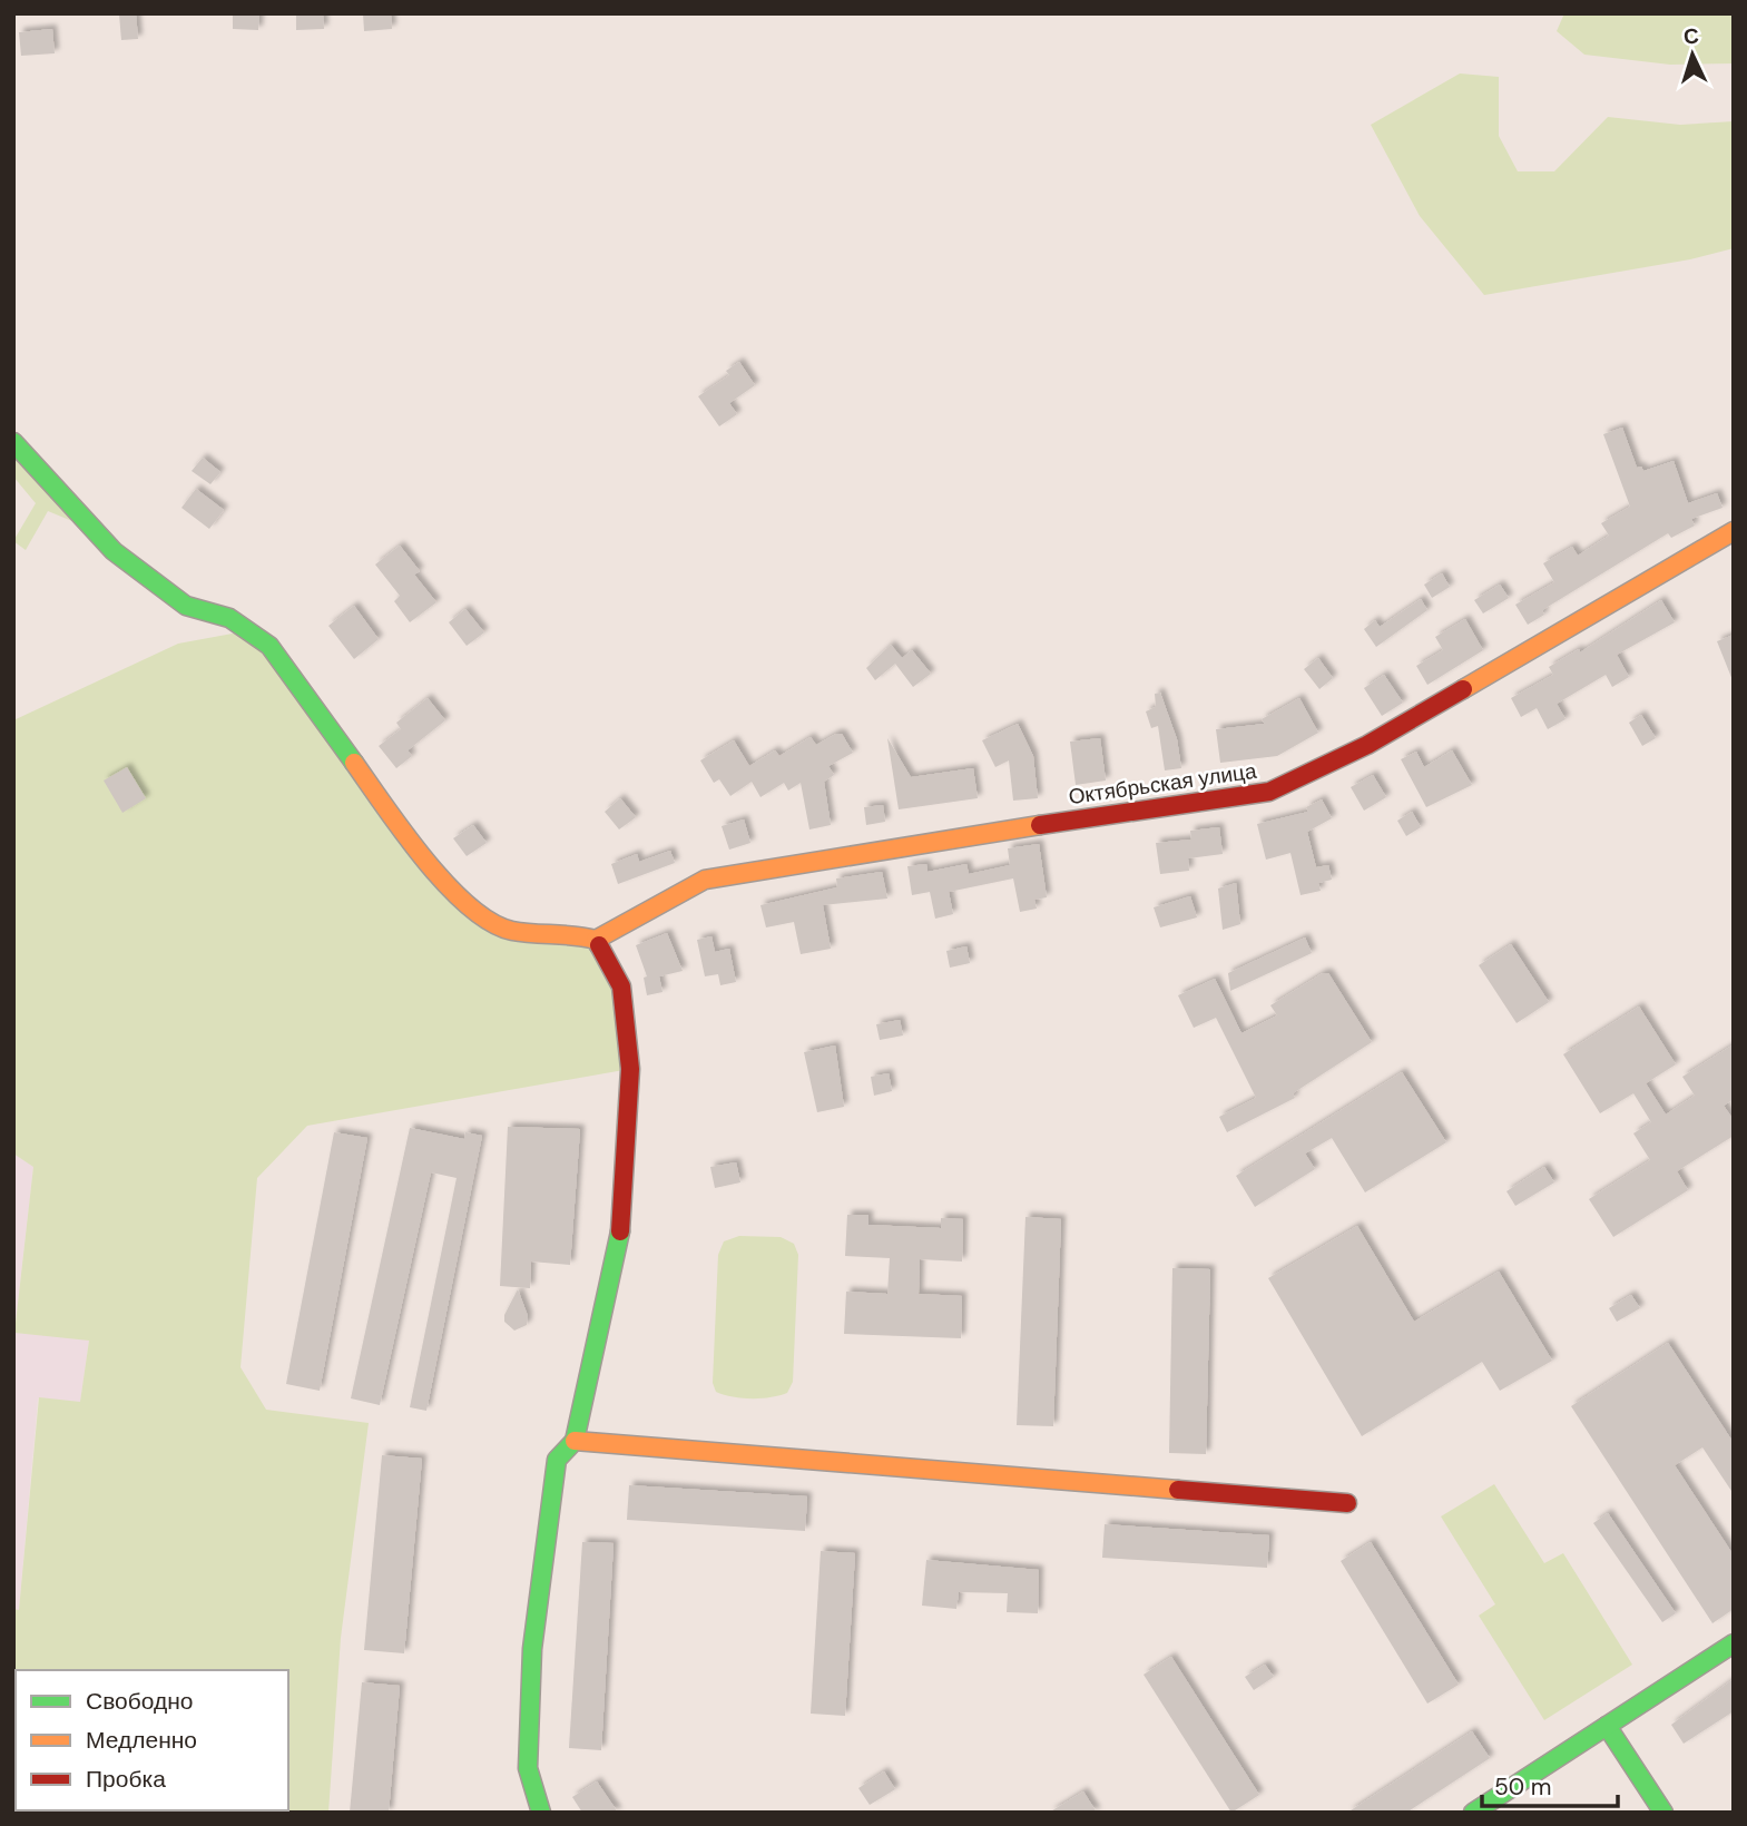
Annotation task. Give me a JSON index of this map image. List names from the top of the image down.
{
  "streets": {
    "street": ["Октябрьская улица"]
  },
  "legend": ["Свободно", "Медленно", "Пробка"],
  "scale_bar": "50 m",
  "north": "top"
}
